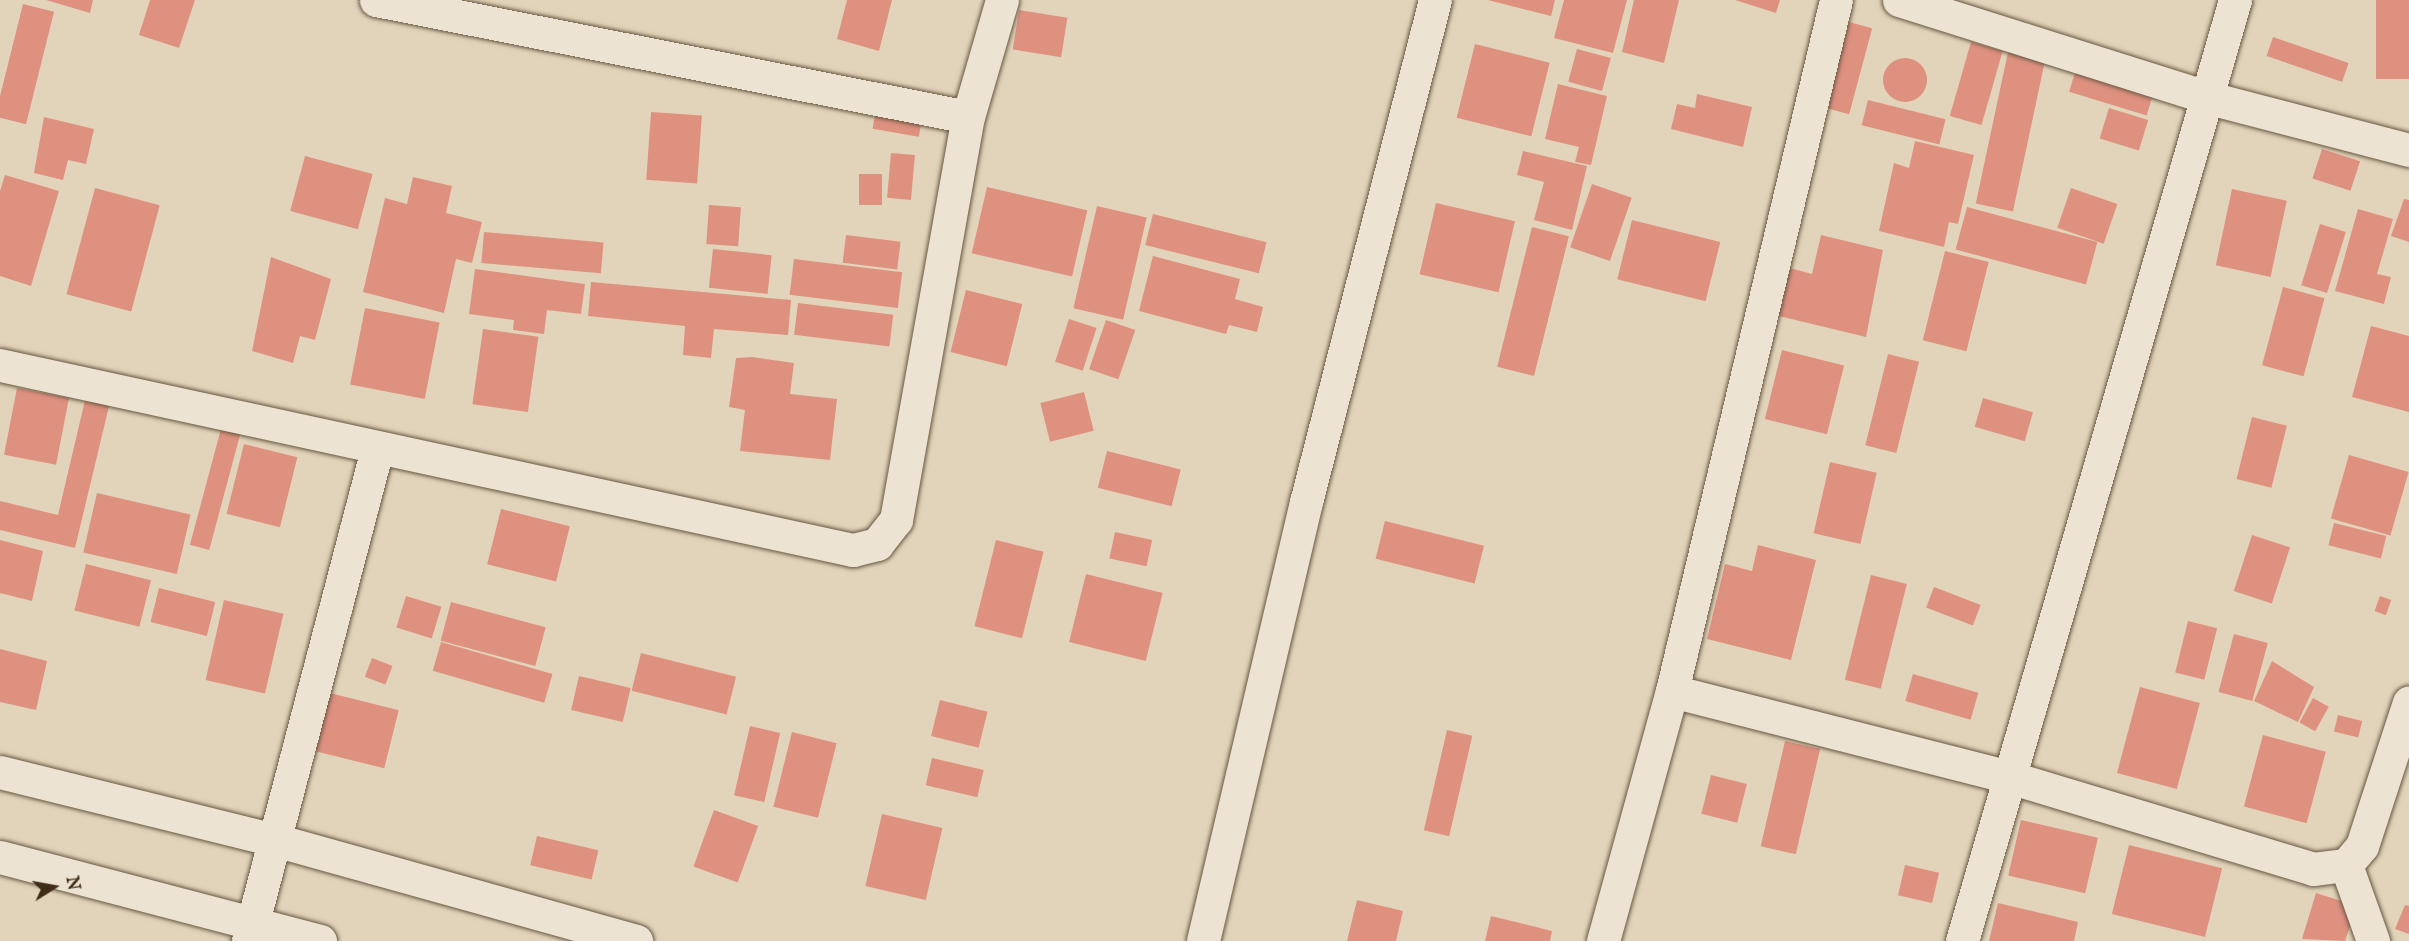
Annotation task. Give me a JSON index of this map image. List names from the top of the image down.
{
  "north": "right"
}
